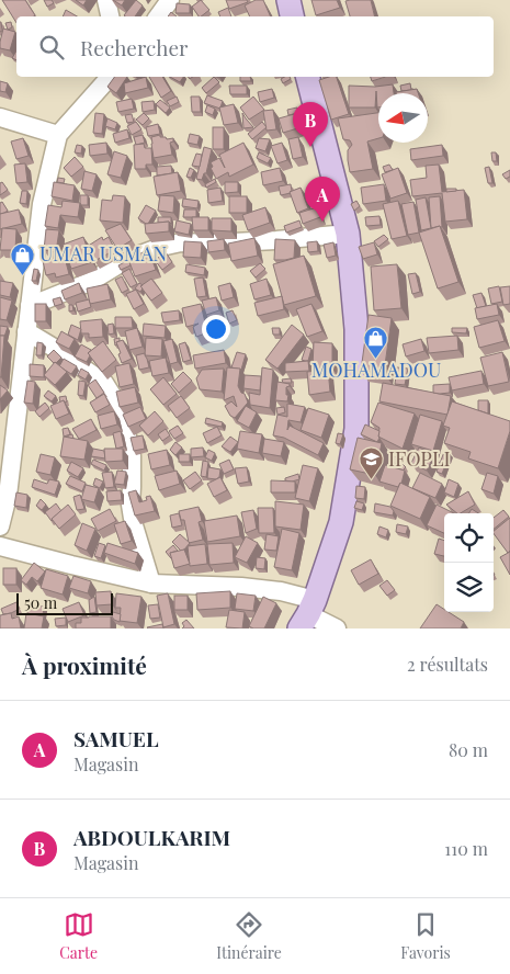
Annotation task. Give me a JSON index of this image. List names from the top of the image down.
{
  "places": {
    "shop": ["UMAR USMAN", "MOHAMADOU"],
    "school or university": ["IFOPLI"]
  },
  "scale_bar": "50 m",
  "north": "left",
  "page": {
    "search": "Rechercher",
    "pins": ["B", "A"],
    "scale": "50 m",
    "heading": ["À proximité", "2 résultats"],
    "list": [
      {
        "mark": "A",
        "name": "SAMUEL",
        "note": "Magasin",
        "value": "80 m"
      },
      {
        "mark": "B",
        "name": "ABDOULKARIM",
        "note": "Magasin",
        "value": "110 m"
      }
    ],
    "nav": ["Carte", "Itinéraire", "Favoris"]
  }
}
